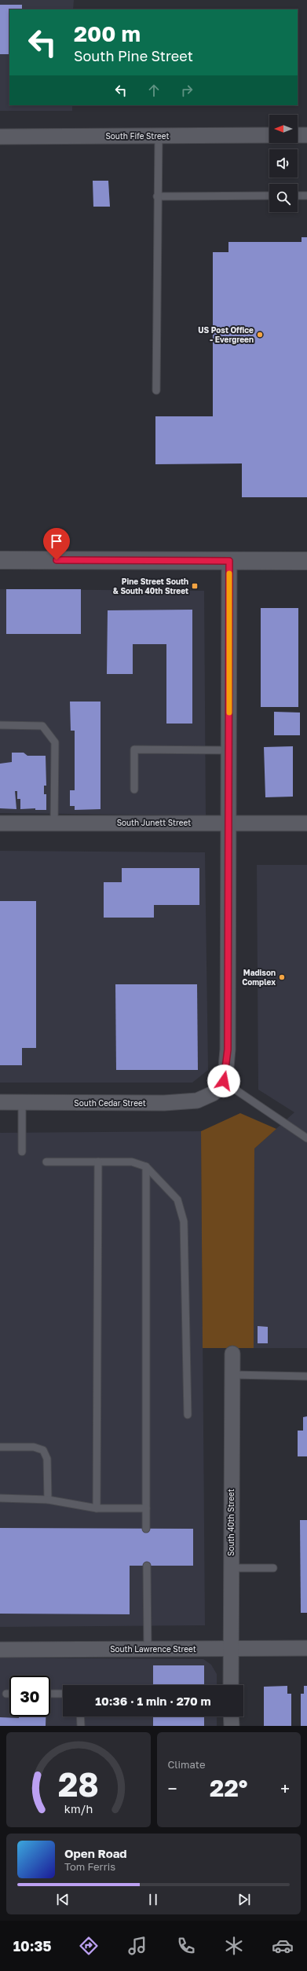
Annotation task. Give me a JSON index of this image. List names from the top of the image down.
{
  "streets": {
    "street": [
      "South Fife Street",
      "South Junett Street",
      "South Cedar Street",
      "South 40th Street",
      "South Lawrence Street"
    ]
  },
  "crossings": [
    ["South 40th Street", "South Lawrence Street"]
  ],
  "places": {
    "other": ["US Post Office - Evergreen", "Madison Complex"],
    "transit": ["Pine Street South & South 40th Street"]
  },
  "north": "left",
  "page": {
    "turn": ["200 m", "South Pine Street"],
    "limit": "30",
    "trip": "10:36 · 1 min · 270 m",
    "tile": "Climate",
    "heat": ["−", "22°", "+"],
    "song": ["Open Road", "Tom Ferris"],
    "tabs": "10:35",
    "gauge": ["28", "km/h"]
  }
}
